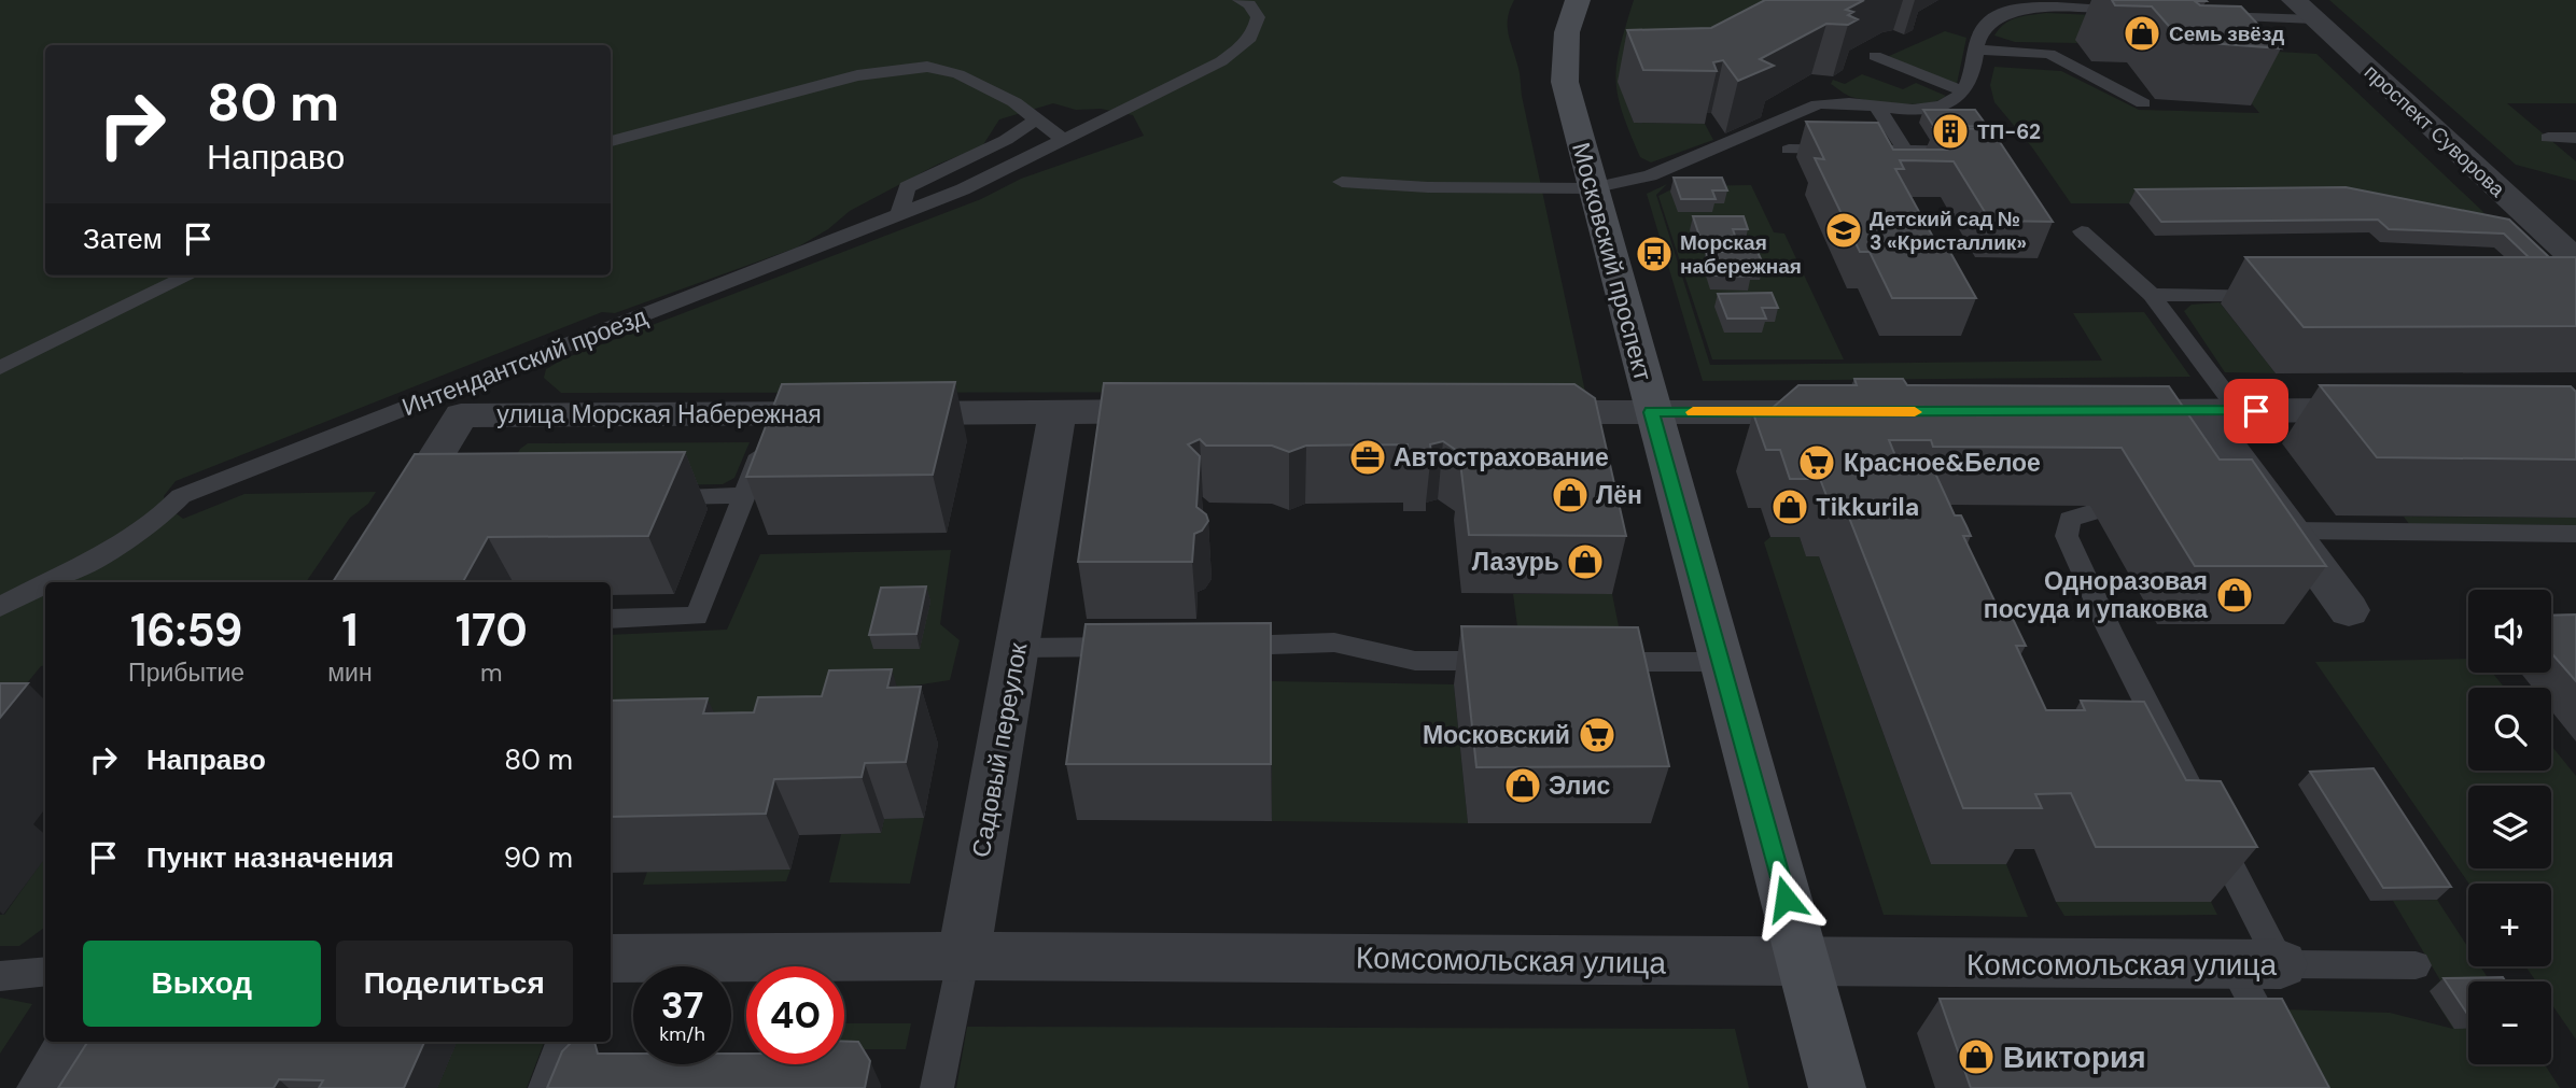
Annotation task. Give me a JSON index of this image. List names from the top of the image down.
{
  "streets": {
    "street": [
      "проспект Суворова",
      "Московский проспект",
      "улица Морская Набережная",
      "Садовый переулок",
      "Комсомольская улица"
    ],
    "lane": ["Интендантский проезд"]
  },
  "crossings": [
    ["Московский проспект", "Комсомольская улица"],
    ["Интендантский проезд", "улица Морская Набережная"],
    ["улица Морская Набережная", "Садовый переулок"],
    ["Садовый переулок", "Комсомольская улица"]
  ],
  "places": {
    "shop": [
      "Семь звёзд",
      "Лён",
      "Tikkurila",
      "Лазурь",
      "Одноразовая посуда и упаковка",
      "Элис",
      "Виктория"
    ],
    "building": ["ТП-62"],
    "school or university": ["Детский сад № 3 «Кристаллик»"],
    "bus stop": ["Морская набережная"],
    "office": ["Автострахование"],
    "supermarket": ["Красное&Белое", "Московский"]
  },
  "page": {
    "turn": ["80 m", "Направо"],
    "then": "Затем",
    "eta": [
      "16:59",
      "Прибытие",
      "1",
      "мин",
      "170",
      "m"
    ],
    "map_buttons": ["+", "−"],
    "list": [
      {
        "name": "Направо",
        "value": "80 m"
      },
      {
        "name": "Пункт назначения",
        "value": "90 m"
      }
    ],
    "buttons": ["Выход", "Поделиться"],
    "speed": "37 km/h",
    "limit": "40"
  }
}
